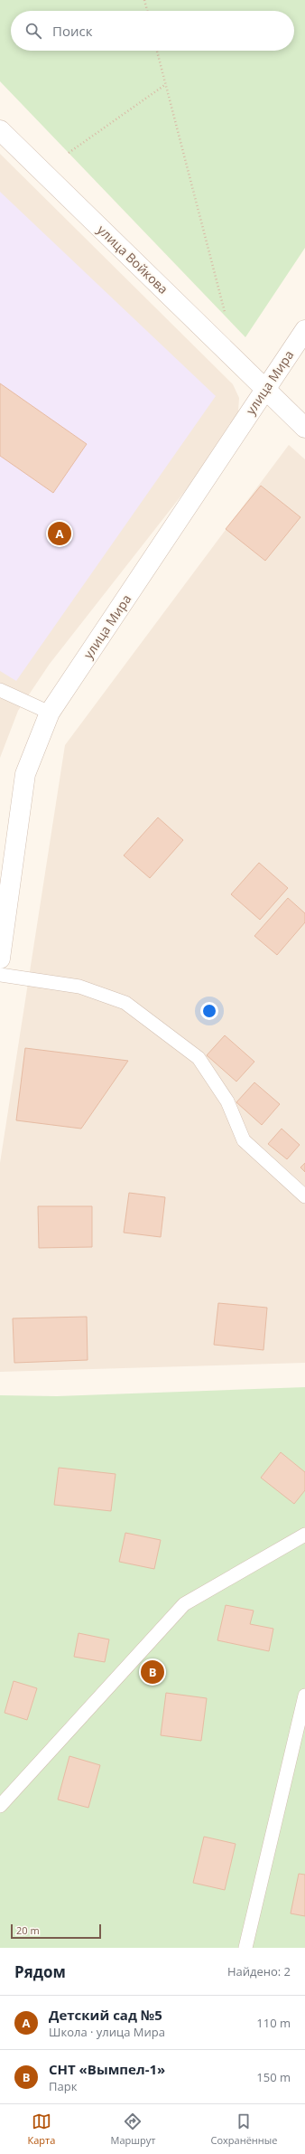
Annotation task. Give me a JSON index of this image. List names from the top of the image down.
{
  "streets": {
    "street": ["улица Войкова", "улица Мира"]
  },
  "crossings": [
    ["улица Войкова", "улица Мира"]
  ],
  "scale_bar": "20 m",
  "page": {
    "search": "Поиск",
    "pins": ["A", "B"],
    "scale": "20 m",
    "heading": ["Рядом", "Найдено: 2"],
    "list": [
      {
        "mark": "A",
        "name": "Детский сад №5",
        "note": "Школа · улица Мира",
        "value": "110 m"
      },
      {
        "mark": "B",
        "name": "СНТ «Вымпел-1»",
        "note": "Парк",
        "value": "150 m"
      }
    ],
    "nav": ["Карта", "Маршрут", "Сохранённые"]
  }
}
